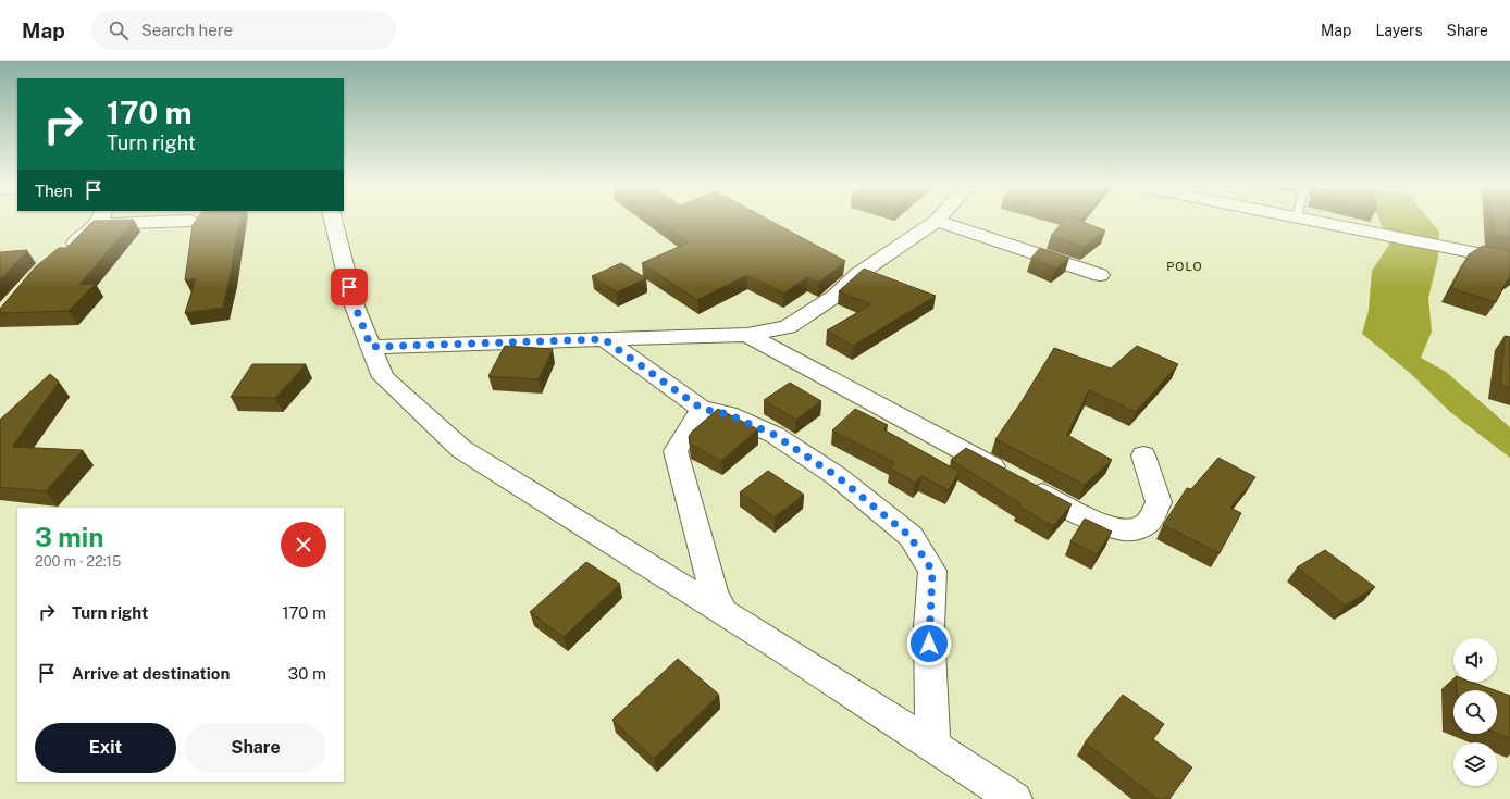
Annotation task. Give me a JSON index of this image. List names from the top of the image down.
{
  "districts": ["POLO"],
  "page": {
    "header": "Map",
    "search": "Search here",
    "nav": ["Map", "Layers", "Share"],
    "turn": ["170 m", "Turn right"],
    "then": "Then",
    "heading": ["3 min", "200 m · 22:15"],
    "list": [
      {
        "name": "Turn right",
        "value": "170 m"
      },
      {
        "name": "Arrive at destination",
        "value": "30 m"
      }
    ],
    "buttons": ["Exit", "Share"]
  }
}
